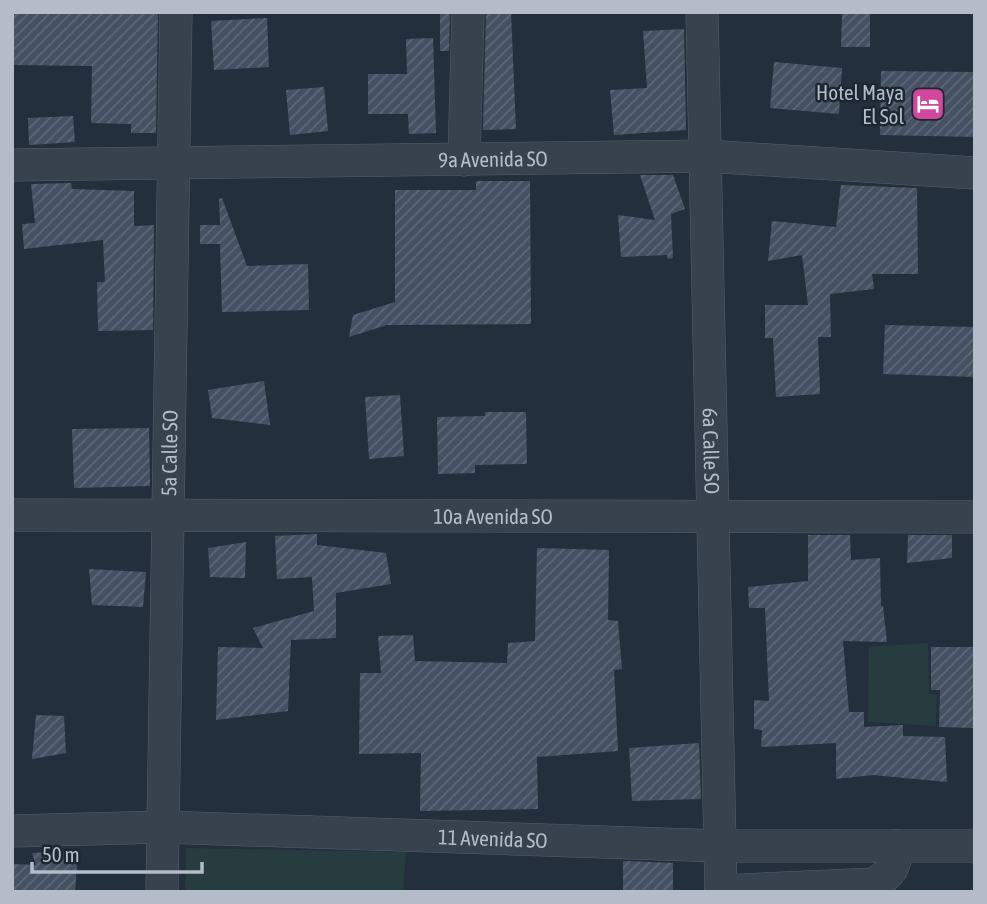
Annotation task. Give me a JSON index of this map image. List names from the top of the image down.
{
  "streets": {
    "street": [
      "9a Avenida SO",
      "5a Calle SO",
      "6a Calle SO",
      "10a Avenida SO",
      "11 Avenida SO"
    ]
  },
  "crossings": [
    ["9a Avenida SO", "5a Calle SO"],
    ["9a Avenida SO", "6a Calle SO"],
    ["5a Calle SO", "10a Avenida SO"],
    ["5a Calle SO", "11 Avenida SO"],
    ["6a Calle SO", "10a Avenida SO"],
    ["6a Calle SO", "11 Avenida SO"]
  ],
  "places": {
    "hotel": ["Hotel Maya El Sol"]
  },
  "scale_bar": "50 m"
}
